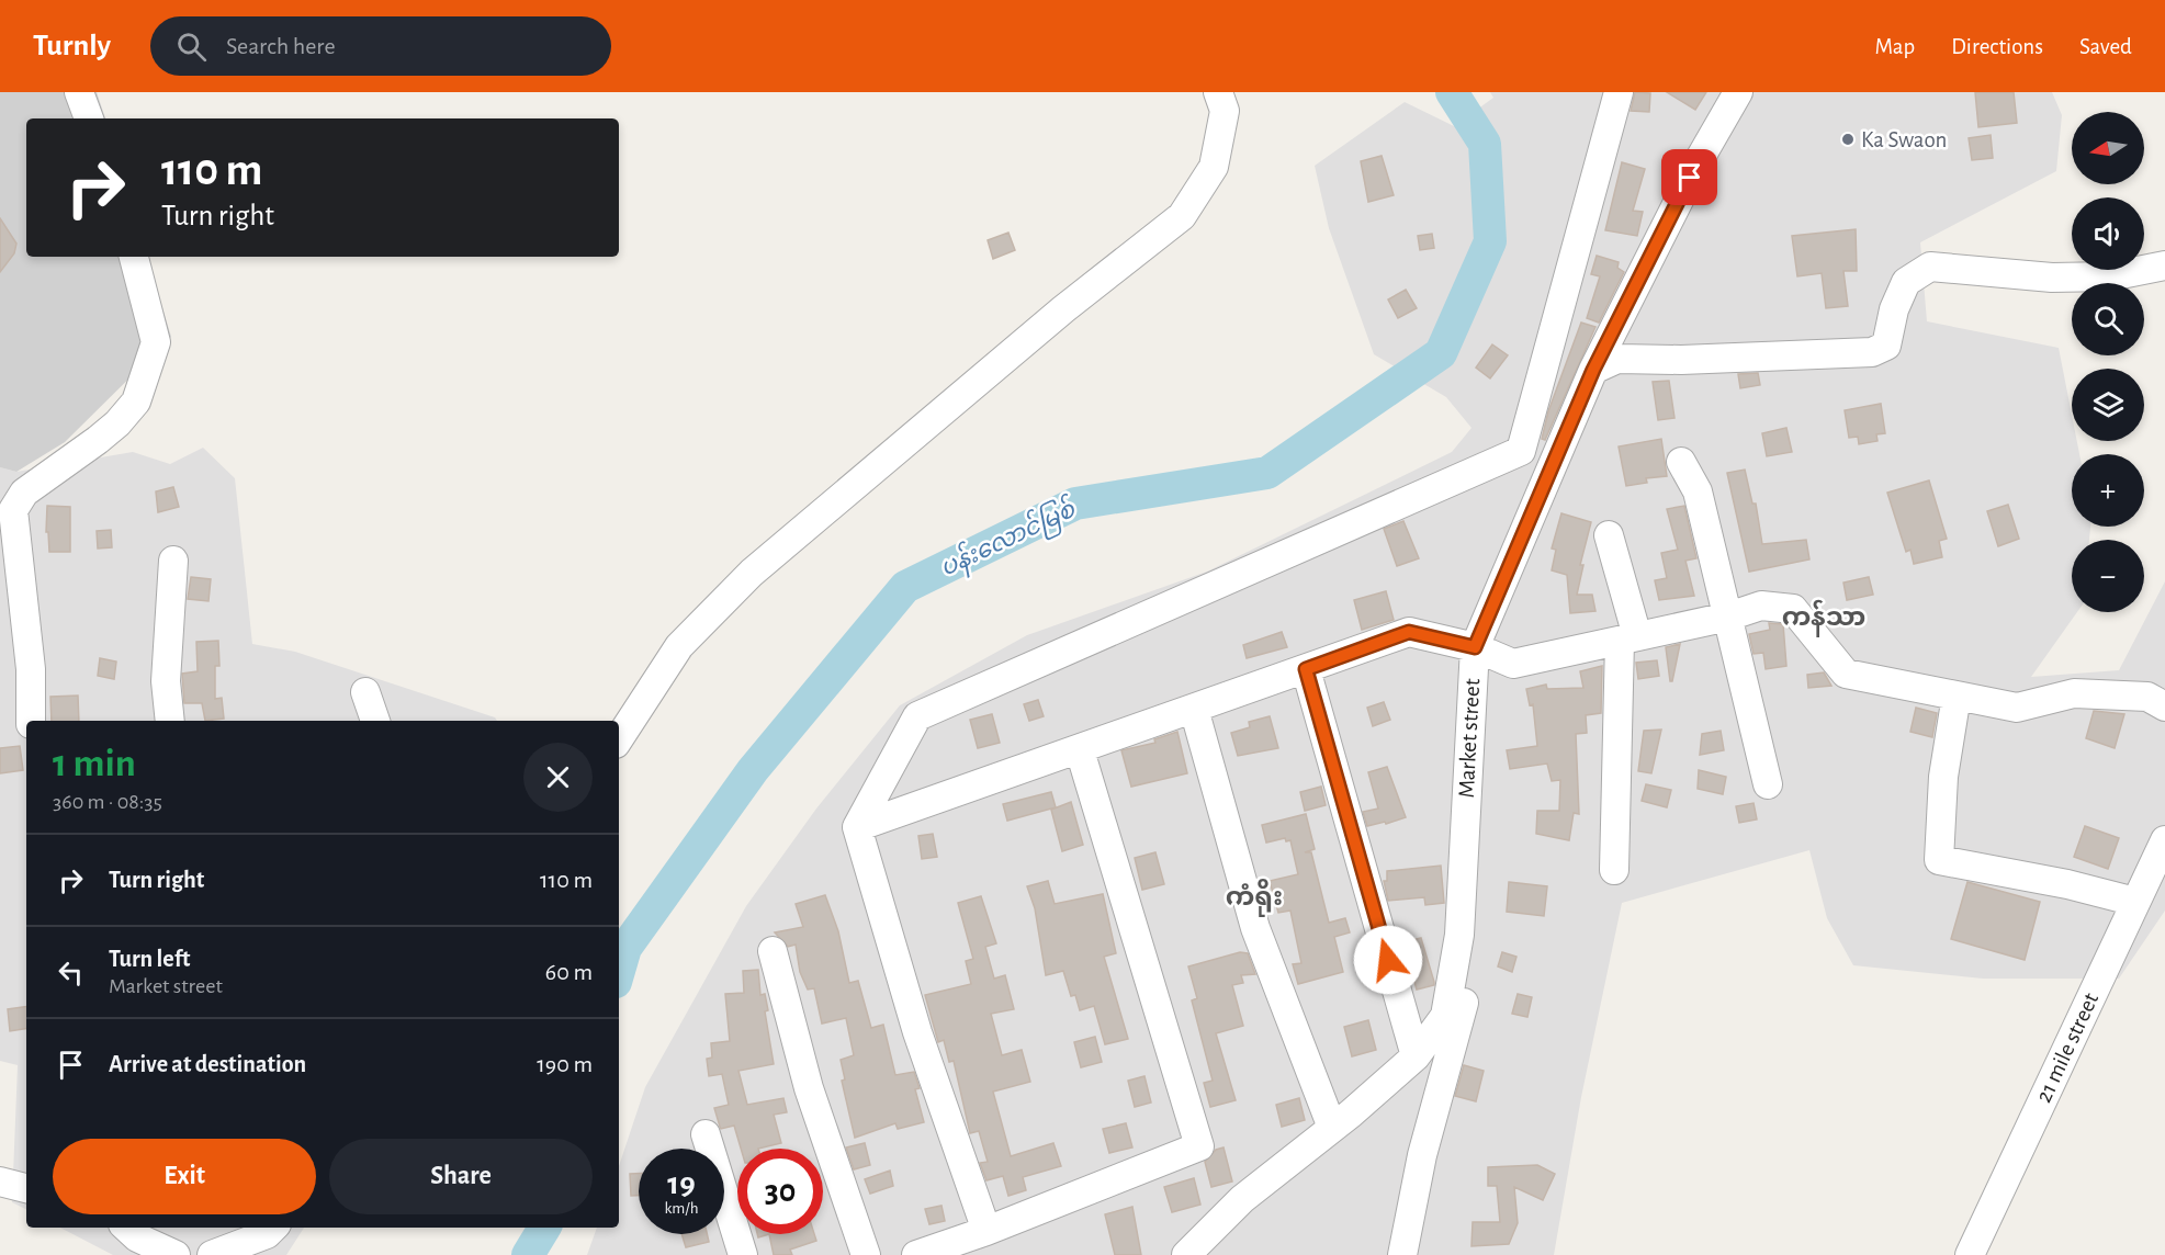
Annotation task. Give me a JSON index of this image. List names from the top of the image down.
{
  "streets": {
    "street": ["Market street", "21 mile street"]
  },
  "districts": ["ကန်သာ", "ကံရိုး"],
  "water": ["ပန်းလောင်မြစ်"],
  "places": ["Ka Swaon"],
  "north": "left",
  "page": {
    "header": "Turnly",
    "search": "Search here",
    "nav": ["Map", "Directions", "Saved"],
    "map_buttons": ["+", "−"],
    "turn": ["110 m", "Turn right"],
    "heading": ["1 min", "360 m · 08:35"],
    "list": [
      {
        "name": "Turn right",
        "value": "110 m"
      },
      {
        "name": "Turn left",
        "note": "Market street",
        "value": "60 m"
      },
      {
        "name": "Arrive at destination",
        "value": "190 m"
      }
    ],
    "buttons": ["Exit", "Share"],
    "speed": "19 km/h",
    "limit": "30"
  }
}
